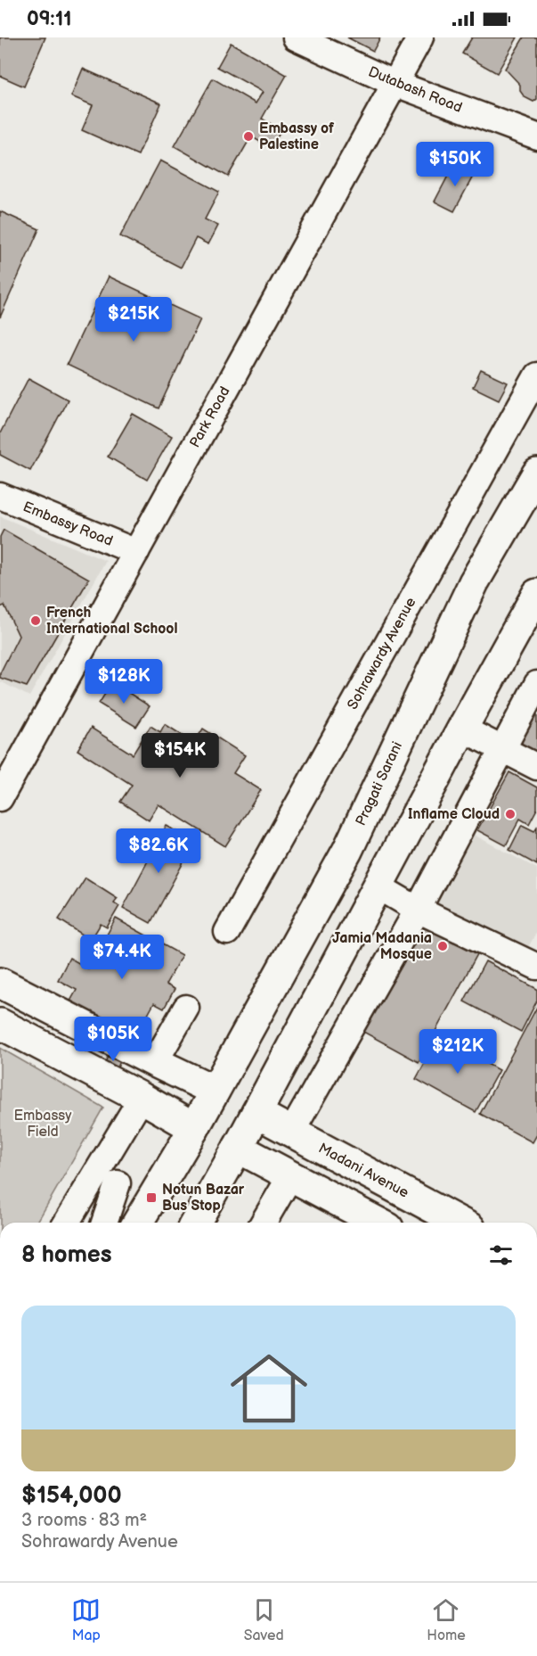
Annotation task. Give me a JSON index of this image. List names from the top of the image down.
{
  "streets": {
    "main road": ["Pragati Sarani", "Madani Avenue"],
    "street": [
      "Dutabash Road",
      "Park Road",
      "Embassy Road",
      "Sohrawardy Avenue"
    ]
  },
  "crossings": [
    ["Dutabash Road", "Park Road"],
    ["Park Road", "Embassy Road"]
  ],
  "parks": ["Embassy Field"],
  "places": {
    "other": [
      "Embassy of Palestine",
      "French International School",
      "Inflame Cloud",
      "Jamia Madania Mosque"
    ],
    "transit": ["Notun Bazar Bus Stop"]
  },
  "page": {
    "status": "09:11",
    "price": [
      "$150K",
      "$215K",
      "$128K",
      "$154K",
      "$82.6K",
      "$74.4K",
      "$105K",
      "$212K"
    ],
    "heading": "8 homes",
    "list": [
      {
        "name": "$154,000",
        "note": "3 rooms · 83 m² · Sohrawardy Avenue"
      }
    ],
    "tabs": ["Map", "Saved", "Home"]
  }
}
